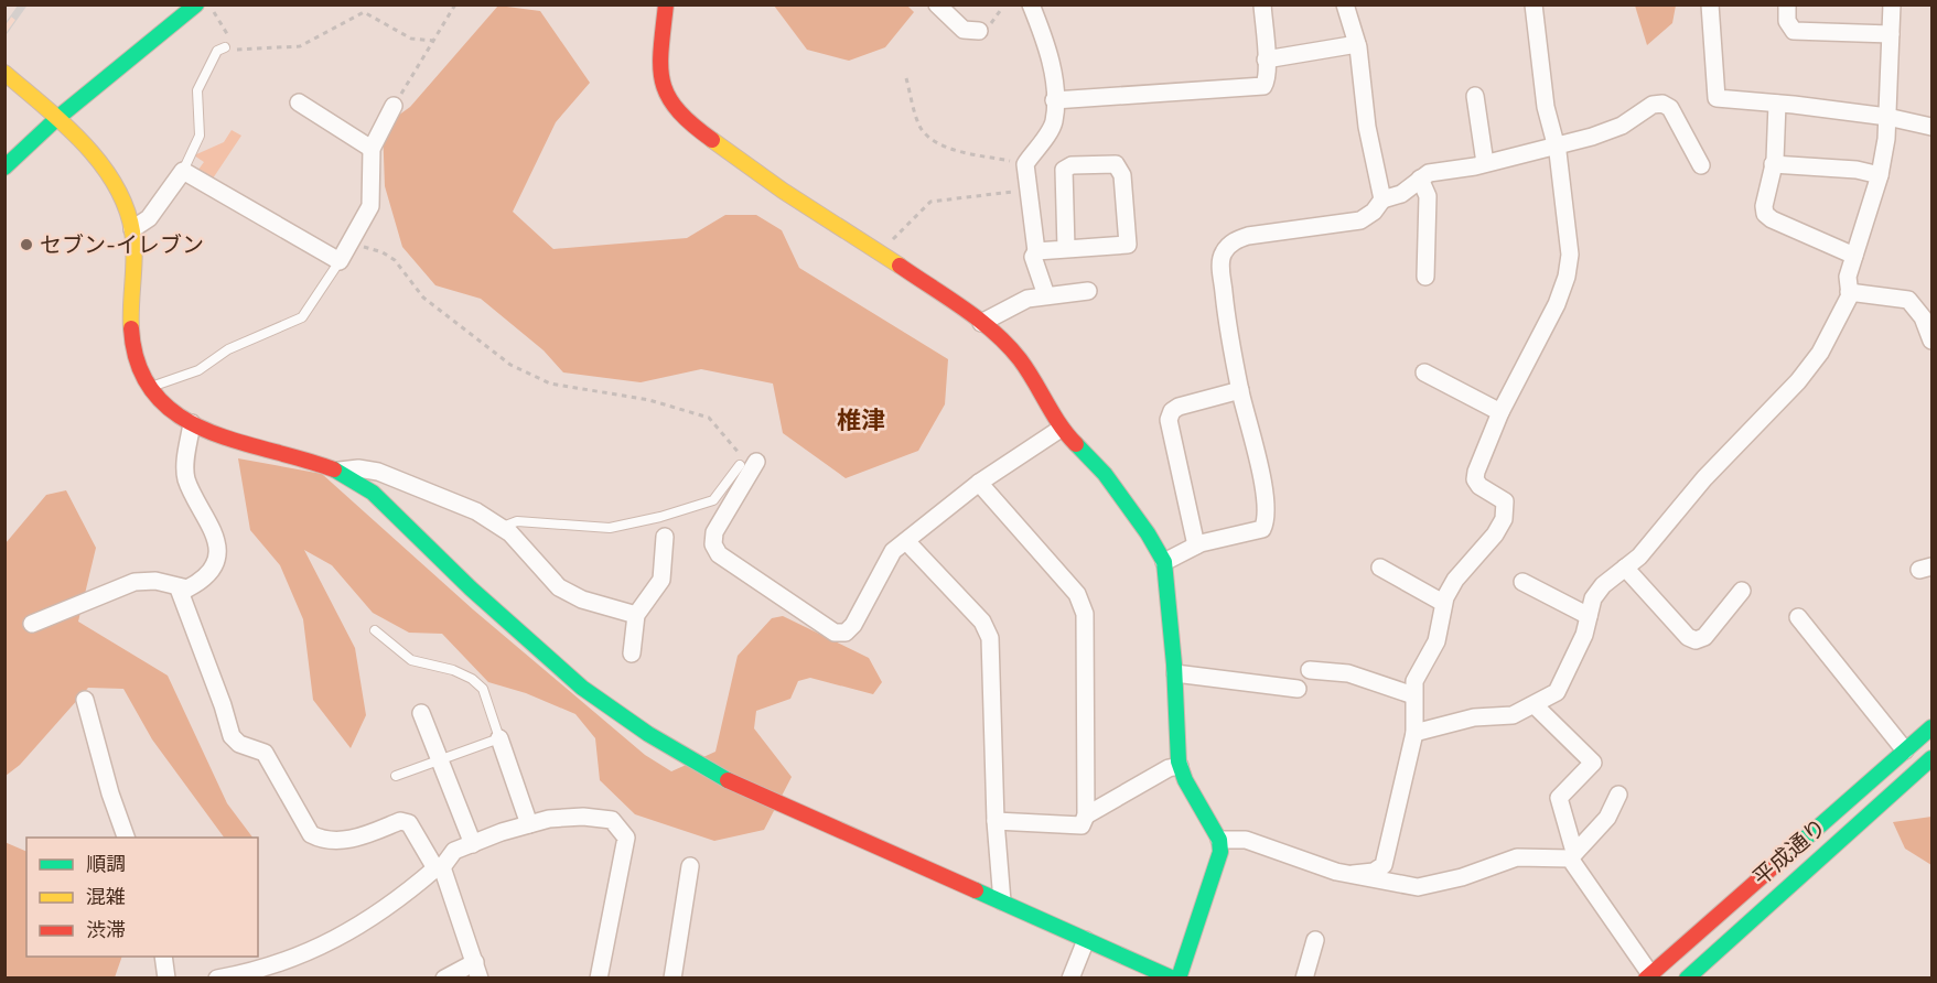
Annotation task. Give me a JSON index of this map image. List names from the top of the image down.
{
  "streets": {
    "street": ["平成通り"]
  },
  "districts": ["椎津"],
  "places": ["セブン-イレブン"],
  "legend": ["順調", "混雑", "渋滞"]
}
